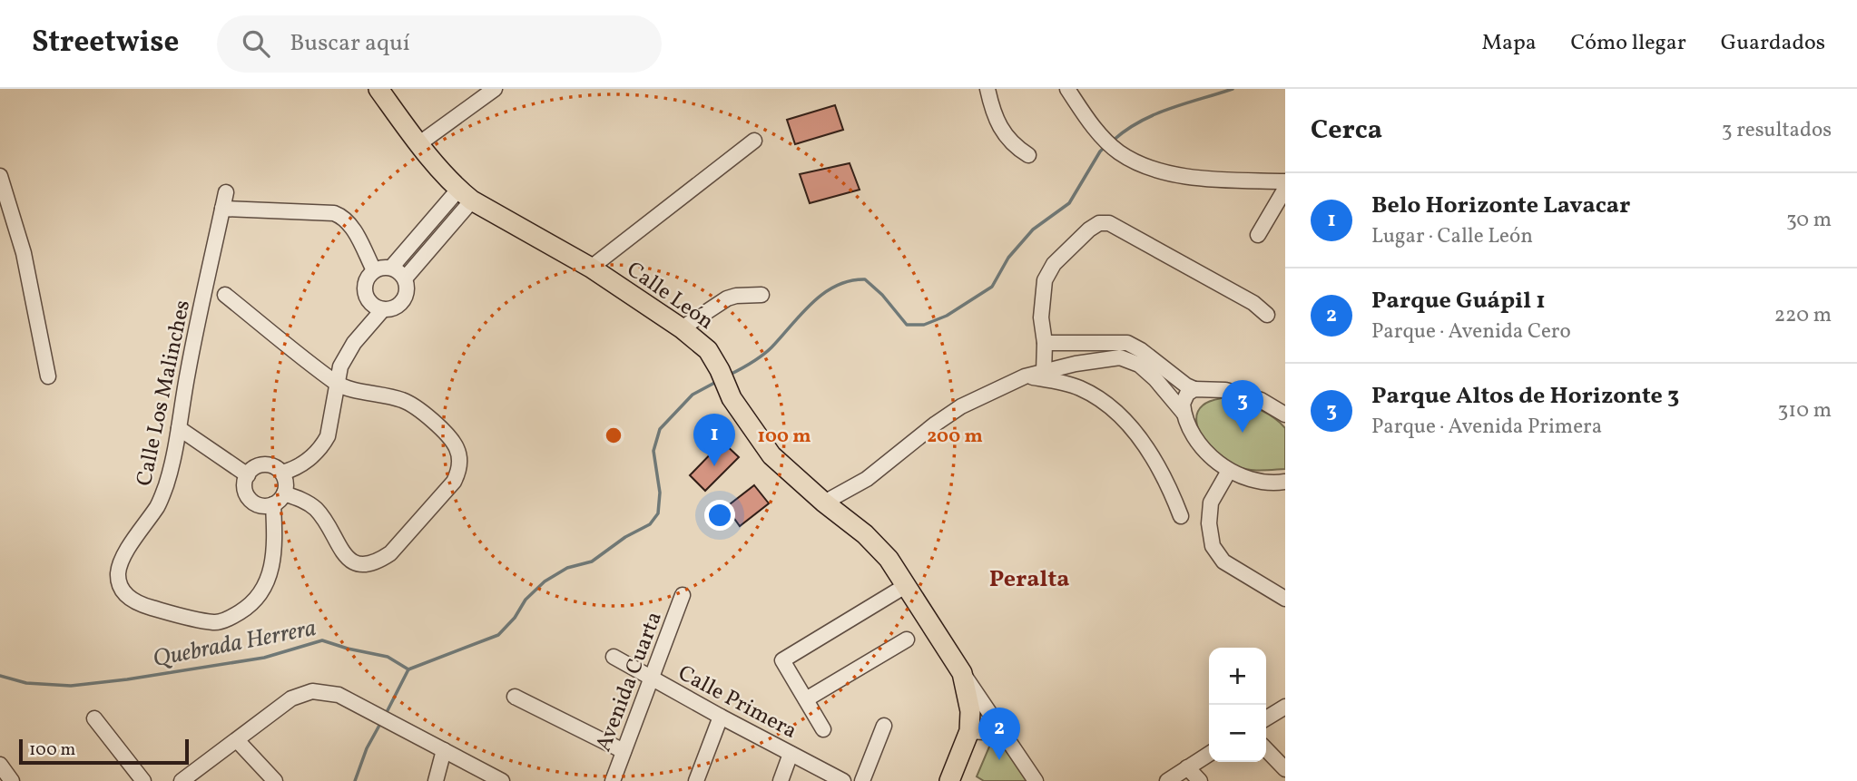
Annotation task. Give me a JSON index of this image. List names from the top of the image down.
{
  "streets": {
    "main road": ["Calle León"],
    "street": ["Calle Los Malinches", "Avenida Cuarta", "Calle Primera"]
  },
  "crossings": [
    ["Avenida Cuarta", "Calle Primera"]
  ],
  "districts": ["Peralta"],
  "water": ["Quebrada Herrera"],
  "scale_bar": "100 m",
  "page": {
    "header": "Streetwise",
    "search": "Buscar aquí",
    "nav": ["Mapa", "Cómo llegar", "Guardados"],
    "heading": ["Cerca", "3 resultados"],
    "list": [
      {
        "mark": "1",
        "name": "Belo Horizonte Lavacar",
        "note": "Lugar · Calle León",
        "value": "30 m"
      },
      {
        "mark": "2",
        "name": "Parque Guápil 1",
        "note": "Parque · Avenida Cero",
        "value": "220 m"
      },
      {
        "mark": "3",
        "name": "Parque Altos de Horizonte 3",
        "note": "Parque · Avenida Primera",
        "value": "310 m"
      }
    ],
    "pins": ["3", "1", "2"],
    "map_buttons": ["+", "−"],
    "scale": "100 m"
  },
  "rings": ["100 m", "200 m"]
}
